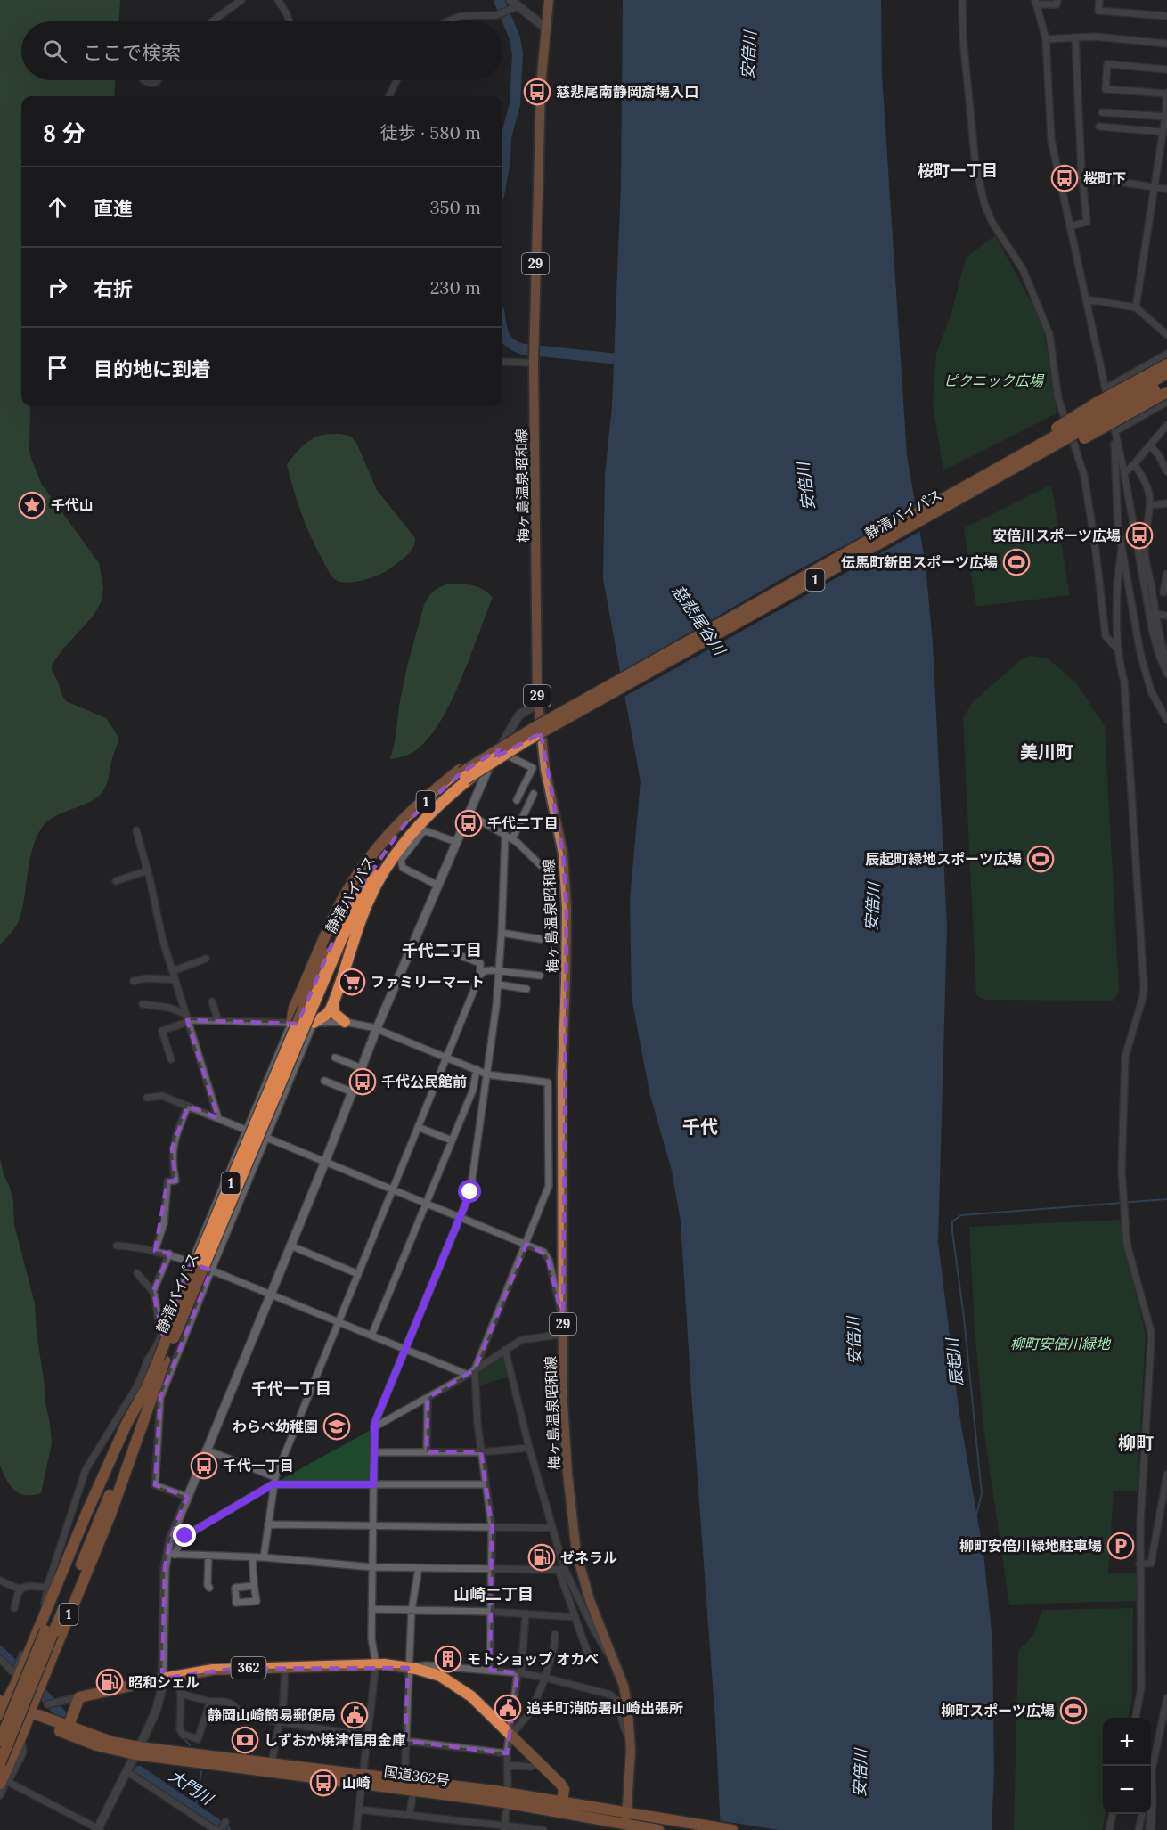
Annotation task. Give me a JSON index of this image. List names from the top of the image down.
{
  "streets": {
    "highway": [
      "静清バイパス",
      "1",
      "362",
      "国道362号"
    ],
    "main road": ["29", "梅ヶ島温泉昭和線"]
  },
  "crossings": [
    ["梅ヶ島温泉昭和線", "国道362号"],
    ["静清バイパス", "1"],
    ["1", "国道362号"],
    ["362", "国道362号"]
  ],
  "districts": [
    "桜町一丁目",
    "美川町",
    "千代二丁目",
    "千代",
    "千代一丁目",
    "柳町",
    "山崎二丁目"
  ],
  "water": [
    "安倍川",
    "慈悲尾谷川",
    "辰起川",
    "大門川"
  ],
  "parks": ["ピクニック広場", "柳町安倍川緑地"],
  "places": {
    "bus stop": [
      "慈悲尾南静岡斎場入口",
      "桜町下",
      "安倍川スポーツ広場",
      "千代二丁目",
      "千代公民館前",
      "千代一丁目",
      "山崎"
    ],
    "place": ["千代山"],
    "sports": ["伝馬町新田スポーツ広場", "辰起町緑地スポーツ広場", "柳町スポーツ広場"],
    "supermarket": ["ファミリーマート"],
    "school or university": ["わらべ幼稚園"],
    "parking": ["柳町安倍川緑地駐車場"],
    "fuel station": ["ゼネラル", "昭和シェル"],
    "building": ["モトショップ オカベ"],
    "public building": ["追手町消防署山崎出張所", "静岡山崎簡易郵便局"],
    "bank": ["しずおか焼津信用金庫"]
  },
  "page": {
    "search": "ここで検索",
    "heading": ["8 分", "徒歩 · 580 m"],
    "list": [
      ["直進", "350 m"],
      ["右折", "230 m"],
      "目的地に到着"
    ],
    "map_buttons": ["+", "−"]
  }
}
